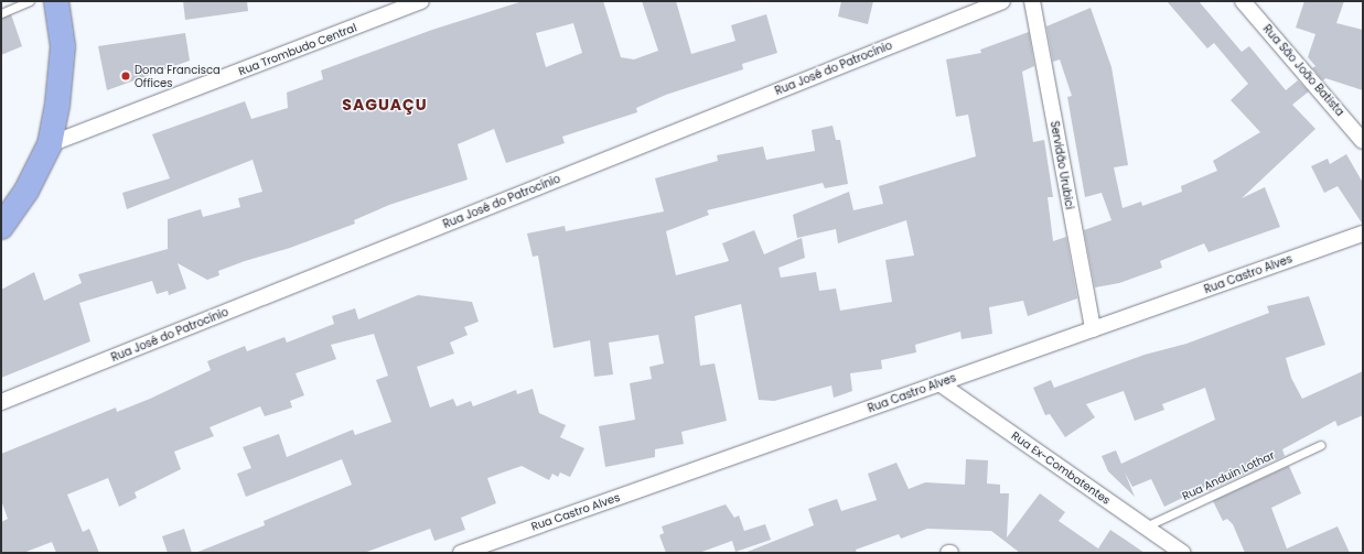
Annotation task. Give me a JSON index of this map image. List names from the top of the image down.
{
  "streets": {
    "street": [
      "Rua Trombudo Central",
      "Rua José do Patrocínio",
      "Rua São João Batista",
      "Servidão Urubici",
      "Rua Castro Alves",
      "Rua Ex-Combatentes"
    ],
    "lane": ["Rua Anduin Lothar"]
  },
  "crossings": [
    ["Servidão Urubici", "Rua Castro Alves"],
    ["Rua Castro Alves", "Rua Ex-Combatentes"],
    ["Rua Ex-Combatentes", "Rua Anduin Lothar"]
  ],
  "districts": ["SAGUAÇU"],
  "places": ["Dona Francisca Offices"]
}
